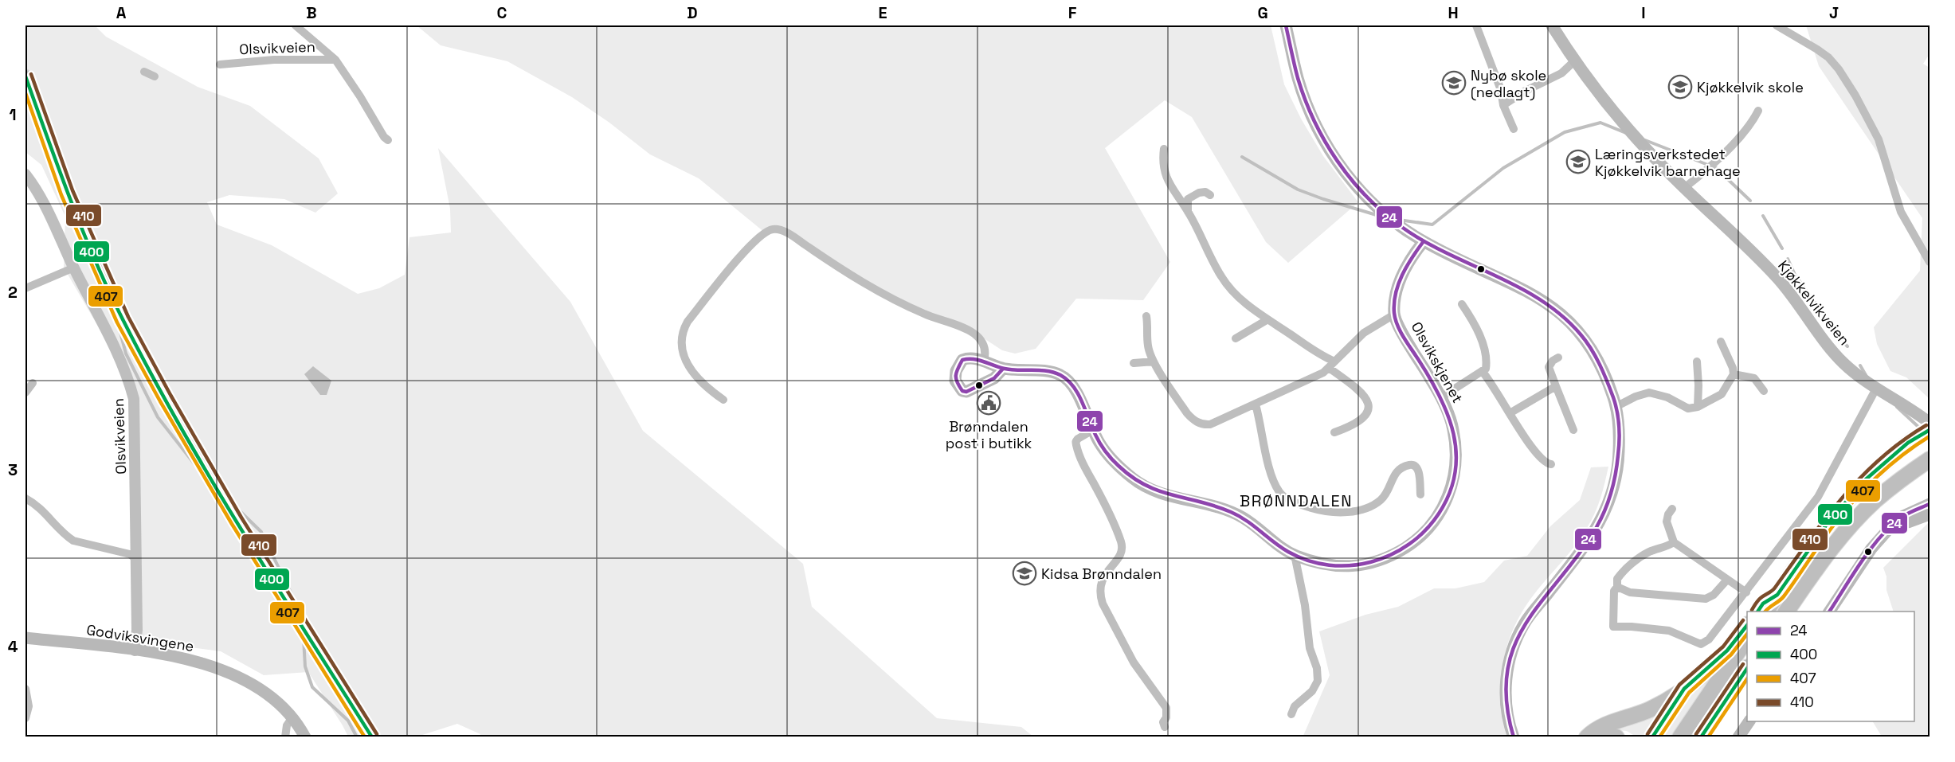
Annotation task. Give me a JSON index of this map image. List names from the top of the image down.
{
  "streets": {
    "main road": ["Kjøkkelvikveien", "Olsvikskjenet", "Godviksvingene"],
    "street": ["Olsvikveien"]
  },
  "crossings": [
    ["Olsvikveien", "Godviksvingene"]
  ],
  "districts": ["BRØNNDALEN"],
  "places": {
    "school or university": [
      "Nybø skole (nedlagt)",
      "Kjøkkelvik skole",
      "Læringsverkstedet Kjøkkelvik barnehage",
      "Kidsa Brønndalen"
    ],
    "public building": ["Brønndalen post i butikk"]
  },
  "lines": [
    "transit line 24",
    "transit line 410",
    "transit line 400",
    "transit line 407"
  ],
  "legend": [
    "24",
    "400",
    "407",
    "410"
  ],
  "grid": {
    "columns": [
      "A",
      "B",
      "C",
      "D",
      "E",
      "F",
      "G",
      "H",
      "I",
      "J"
    ],
    "rows": [
      "1",
      "2",
      "3",
      "4"
    ]
  }
}
